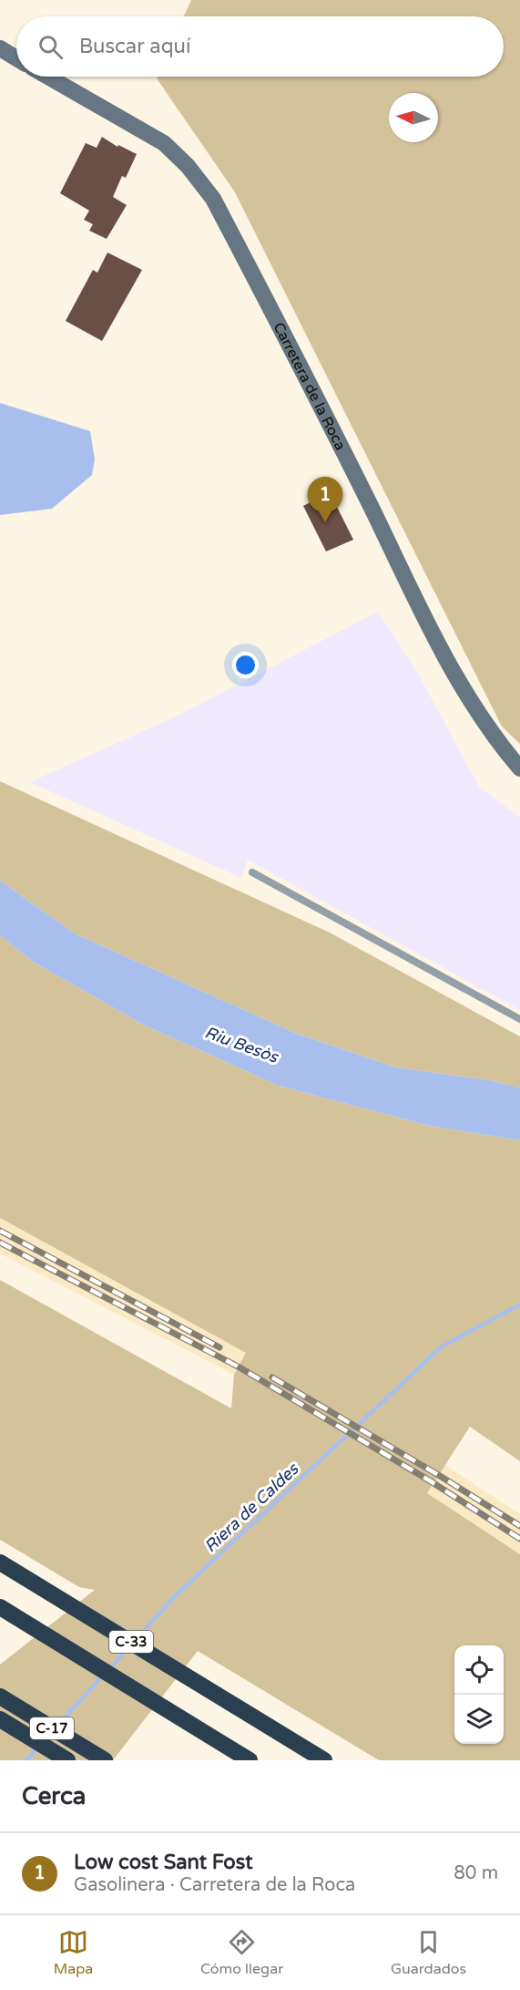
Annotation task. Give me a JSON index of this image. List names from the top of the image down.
{
  "streets": {
    "highway": ["C-33", "C-17"],
    "street": ["Carretera de la Roca"]
  },
  "water": ["Riu Besòs", "Riera de Caldes"],
  "north": "left",
  "page": {
    "search": "Buscar aquí",
    "pins": "1",
    "heading": "Cerca",
    "list": [
      {
        "mark": "1",
        "name": "Low cost Sant Fost",
        "note": "Gasolinera · Carretera de la Roca",
        "value": "80 m"
      }
    ],
    "nav": ["Mapa", "Cómo llegar", "Guardados"]
  }
}
